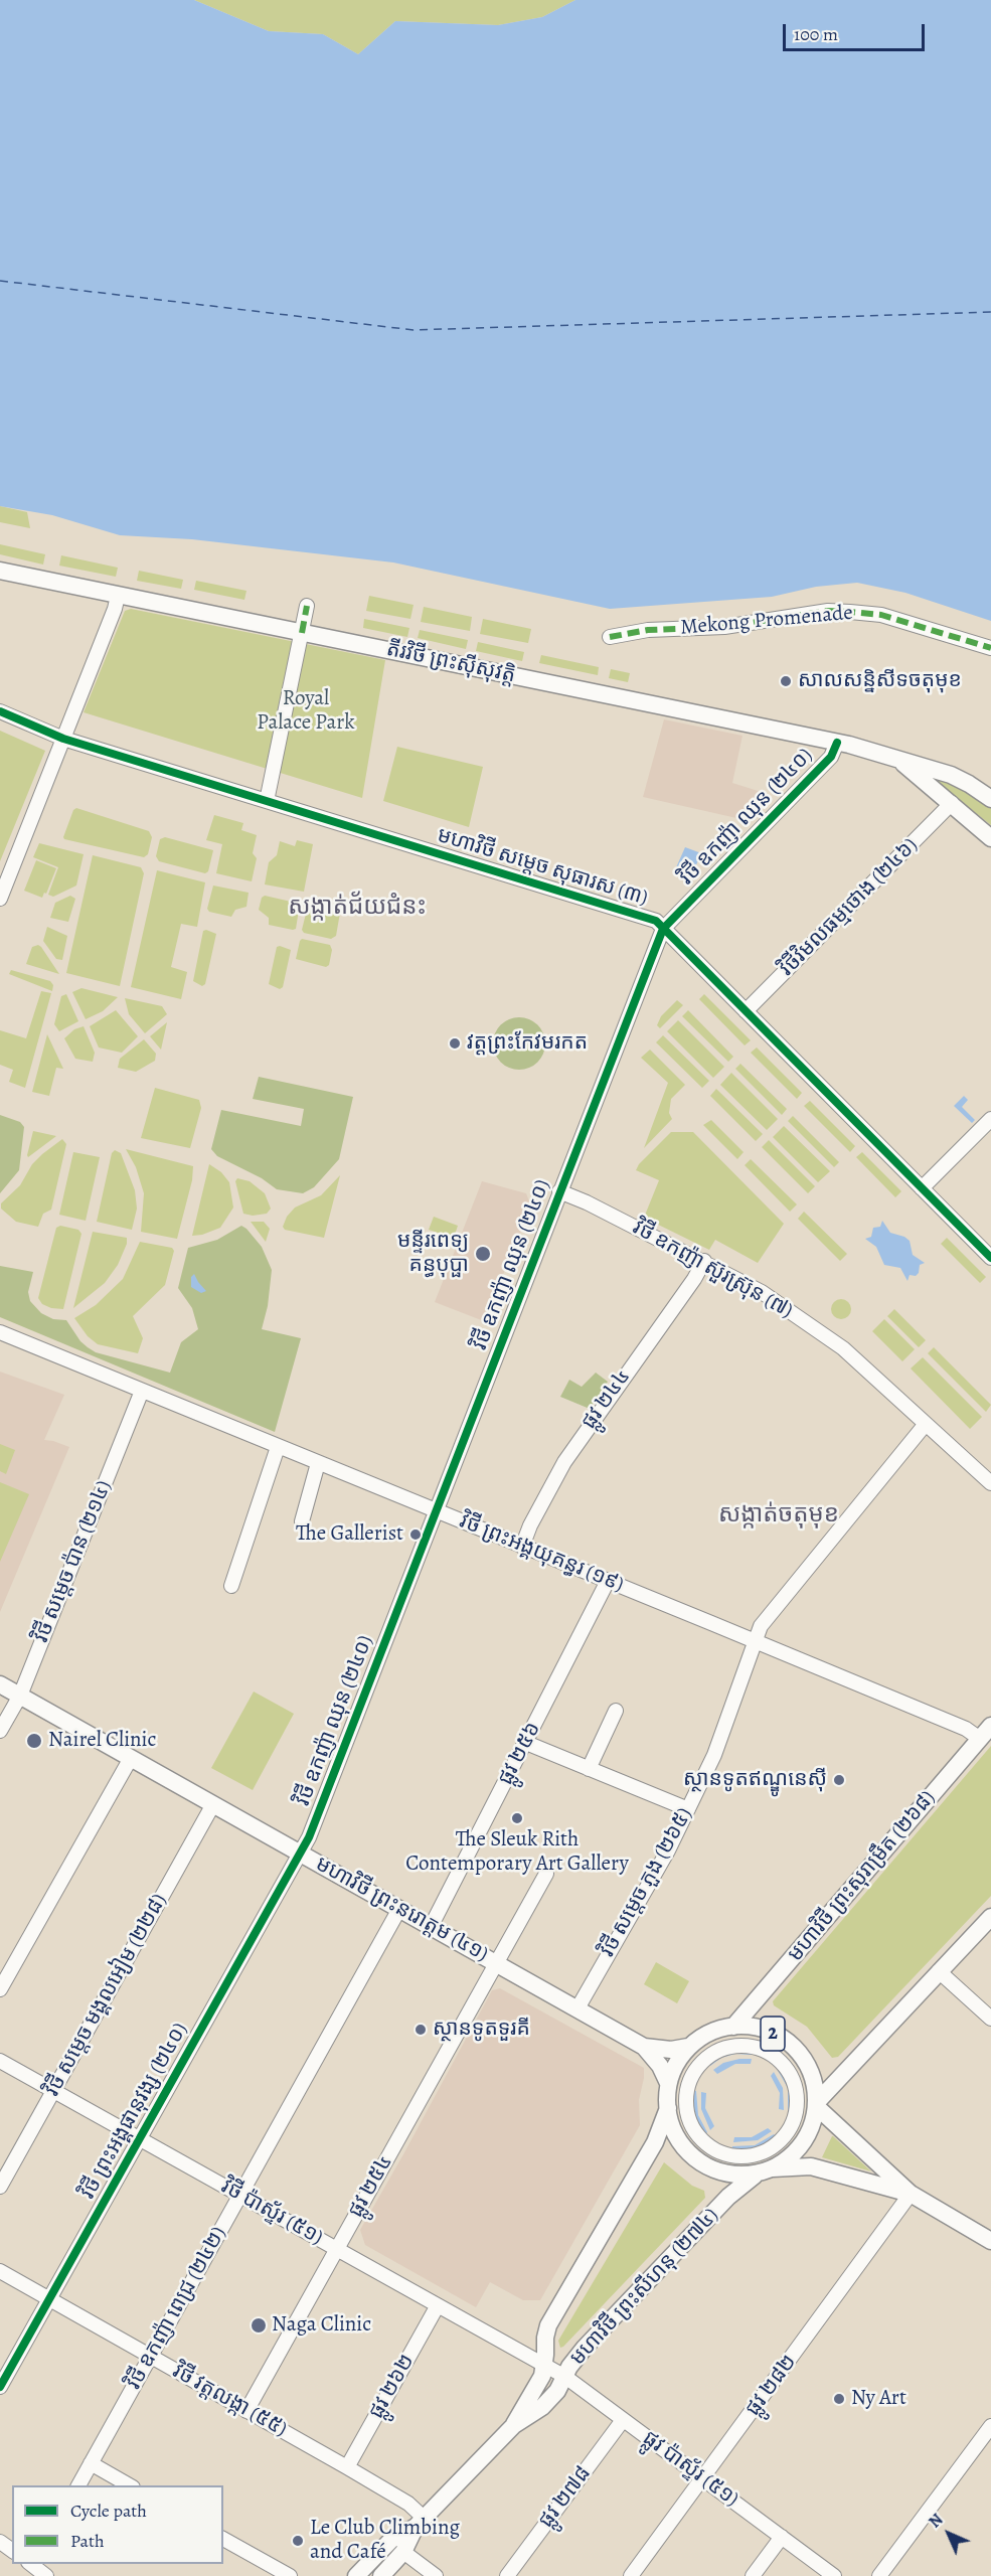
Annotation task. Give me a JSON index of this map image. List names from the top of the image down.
{
  "streets": {
    "main road": [
      "តីរវិថី ព្រះស៊ីសុវត្តិ",
      "មហាវិថី ព្រះសុរាម្រឹត (២៦៨)",
      "មហាវិថី ព្រះនរោត្តម (៤១)",
      "2",
      "មហាវិថី ព្រះសីហនុ (២៧៤)"
    ],
    "street": [
      "Mekong Promenade",
      "វិថី ឧកញ៉ា ឈុន (២៤០)",
      "មហាវិថី សម្តេច សុធារស (៣)",
      "វិថីវិមលធម្មថោង (២៤៦)",
      "វិថី ឧកញ៉ា ស៊ួរស៊្រុន (៧)",
      "ផ្លូវ ២៤៤",
      "វិថី ព្រះអង្គយុគន្ធរ (១៩)",
      "វិថី សម្តេច ប៉ាន (២១៤)",
      "ផ្លូវ ២៥៦",
      "វិថី សម្តេច ភួង (២៦៥)",
      "វិថី សម្តេច មង្គលអៀម (២២៨)",
      "វិថី ព្រះអង្គផានុវង្ស (២៤០)",
      "ផ្លូវ ២៥៤",
      "វិថី ប៉ាស្ទ័រ (៥១)",
      "វិថី ឧកញ៉ា ពេជ្រ (២៤២)",
      "ផ្លូវ ២៨២",
      "ផ្លូវ ២៦២",
      "វិថី វត្តលង្កា (៥៥)",
      "ផ្លូវ ប៉ាស្ទ័រ (៥១)",
      "ផ្លូវ ២៧៨"
    ]
  },
  "crossings": [
    ["តីរវិថី ព្រះស៊ីសុវត្តិ", "វិថី ឧកញ៉ា ឈុន (២៤០)"],
    ["តីរវិថី ព្រះស៊ីសុវត្តិ", "វិថីវិមលធម្មថោង (២៤៦)"],
    ["វិថី ឧកញ៉ា ឈុន (២៤០)", "មហាវិថី សម្តេច សុធារស (៣)"],
    ["វិថី ឧកញ៉ា ឈុន (២៤០)", "វិថី ឧកញ៉ា ស៊ួរស៊្រុន (៧)"],
    ["វិថី ឧកញ៉ា ឈុន (២៤០)", "វិថី ព្រះអង្គយុគន្ធរ (១៩)"],
    ["វិថី ឧកញ៉ា ឈុន (២៤០)", "មហាវិថី ព្រះនរោត្តម (៤១)"],
    ["វិថី ឧកញ៉ា ឈុន (២៤០)", "វិថី ព្រះអង្គផានុវង្ស (២៤០)"],
    ["មហាវិថី សម្តេច សុធារស (៣)", "វិថីវិមលធម្មថោង (២៤៦)"],
    ["វិថី ឧកញ៉ា ស៊ួរស៊្រុន (៧)", "ផ្លូវ ២៤៤"],
    ["វិថី ឧកញ៉ា ស៊ួរស៊្រុន (៧)", "វិថី សម្តេច ភួង (២៦៥)"],
    ["ផ្លូវ ២៤៤", "វិថី ព្រះអង្គយុគន្ធរ (១៩)"],
    ["វិថី ព្រះអង្គយុគន្ធរ (១៩)", "វិថី សម្តេច ប៉ាន (២១៤)"],
    ["វិថី ព្រះអង្គយុគន្ធរ (១៩)", "ផ្លូវ ២៥៦"],
    ["វិថី ព្រះអង្គយុគន្ធរ (១៩)", "មហាវិថី ព្រះសុរាម្រឹត (២៦៨)"],
    ["វិថី ព្រះអង្គយុគន្ធរ (១៩)", "វិថី សម្តេច ភួង (២៦៥)"],
    ["វិថី សម្តេច ប៉ាន (២១៤)", "មហាវិថី ព្រះនរោត្តម (៤១)"],
    ["ផ្លូវ ២៥៦", "មហាវិថី ព្រះនរោត្តម (៤១)"],
    ["មហាវិថី ព្រះសុរាម្រឹត (២៦៨)", "2"],
    ["វិថី សម្តេច ភួង (២៦៥)", "មហាវិថី ព្រះនរោត្តម (៤១)"],
    ["មហាវិថី ព្រះនរោត្តម (៤១)", "វិថី សម្តេច មង្គលអៀម (២២៨)"],
    ["មហាវិថី ព្រះនរោត្តម (៤១)", "2"],
    ["មហាវិថី ព្រះនរោត្តម (៤១)", "វិថី ព្រះអង្គផានុវង្ស (២៤០)"],
    ["មហាវិថី ព្រះនរោត្តម (៤១)", "ផ្លូវ ២៥៤"],
    ["មហាវិថី ព្រះនរោត្តម (៤១)", "វិថី ឧកញ៉ា ពេជ្រ (២៤២)"],
    ["វិថី សម្តេច មង្គលអៀម (២២៨)", "វិថី ប៉ាស្ទ័រ (៥១)"],
    ["2", "មហាវិថី ព្រះសីហនុ (២៧៤)"],
    ["2", "ផ្លូវ ២៨២"],
    ["វិថី ព្រះអង្គផានុវង្ស (២៤០)", "វិថី ប៉ាស្ទ័រ (៥១)"],
    ["វិថី ព្រះអង្គផានុវង្ស (២៤០)", "វិថី វត្តលង្កា (៥៥)"],
    ["ផ្លូវ ២៥៤", "វិថី ប៉ាស្ទ័រ (៥១)"],
    ["ផ្លូវ ២៥៤", "វិថី វត្តលង្កា (៥៥)"],
    ["វិថី ប៉ាស្ទ័រ (៥១)", "មហាវិថី ព្រះសីហនុ (២៧៤)"],
    ["វិថី ប៉ាស្ទ័រ (៥១)", "វិថី ឧកញ៉ា ពេជ្រ (២៤២)"],
    ["វិថី ប៉ាស្ទ័រ (៥១)", "ផ្លូវ ២៦២"],
    ["វិថី ប៉ាស្ទ័រ (៥១)", "ផ្លូវ ប៉ាស្ទ័រ (៥១)"],
    ["មហាវិថី ព្រះសីហនុ (២៧៤)", "វិថី វត្តលង្កា (៥៥)"],
    ["មហាវិថី ព្រះសីហនុ (២៧៤)", "ផ្លូវ ប៉ាស្ទ័រ (៥១)"],
    ["វិថី ឧកញ៉ា ពេជ្រ (២៤២)", "វិថី វត្តលង្កា (៥៥)"],
    ["ផ្លូវ ២៨២", "ផ្លូវ ប៉ាស្ទ័រ (៥១)"],
    ["ផ្លូវ ២៦២", "វិថី វត្តលង្កា (៥៥)"],
    ["ផ្លូវ ប៉ាស្ទ័រ (៥១)", "ផ្លូវ ២៧៨"]
  ],
  "districts": ["សង្កាត់ជ័យជំនះ", "សង្កាត់ចតុមុខ"],
  "parks": ["Royal Palace Park"],
  "places": [
    "សាលសន្និសីទចតុមុខ",
    "វត្តព្រះកែវមរកត",
    "មន្ទីរពេទ្យ គន្ធបុប្ផា",
    "The Gallerist",
    "Nairel Clinic",
    "ស្ថានទូតឥណ្ឌូនេស៊ី",
    "The Sleuk Rith Contemporary Art Gallery",
    "ស្ថានទូតទួរគី",
    "Naga Clinic",
    "Ny Art",
    "Le Club Climbing and Café"
  ],
  "legend": ["Cycle path", "Path"],
  "scale_bar": "100 m",
  "north": "top left"
}
